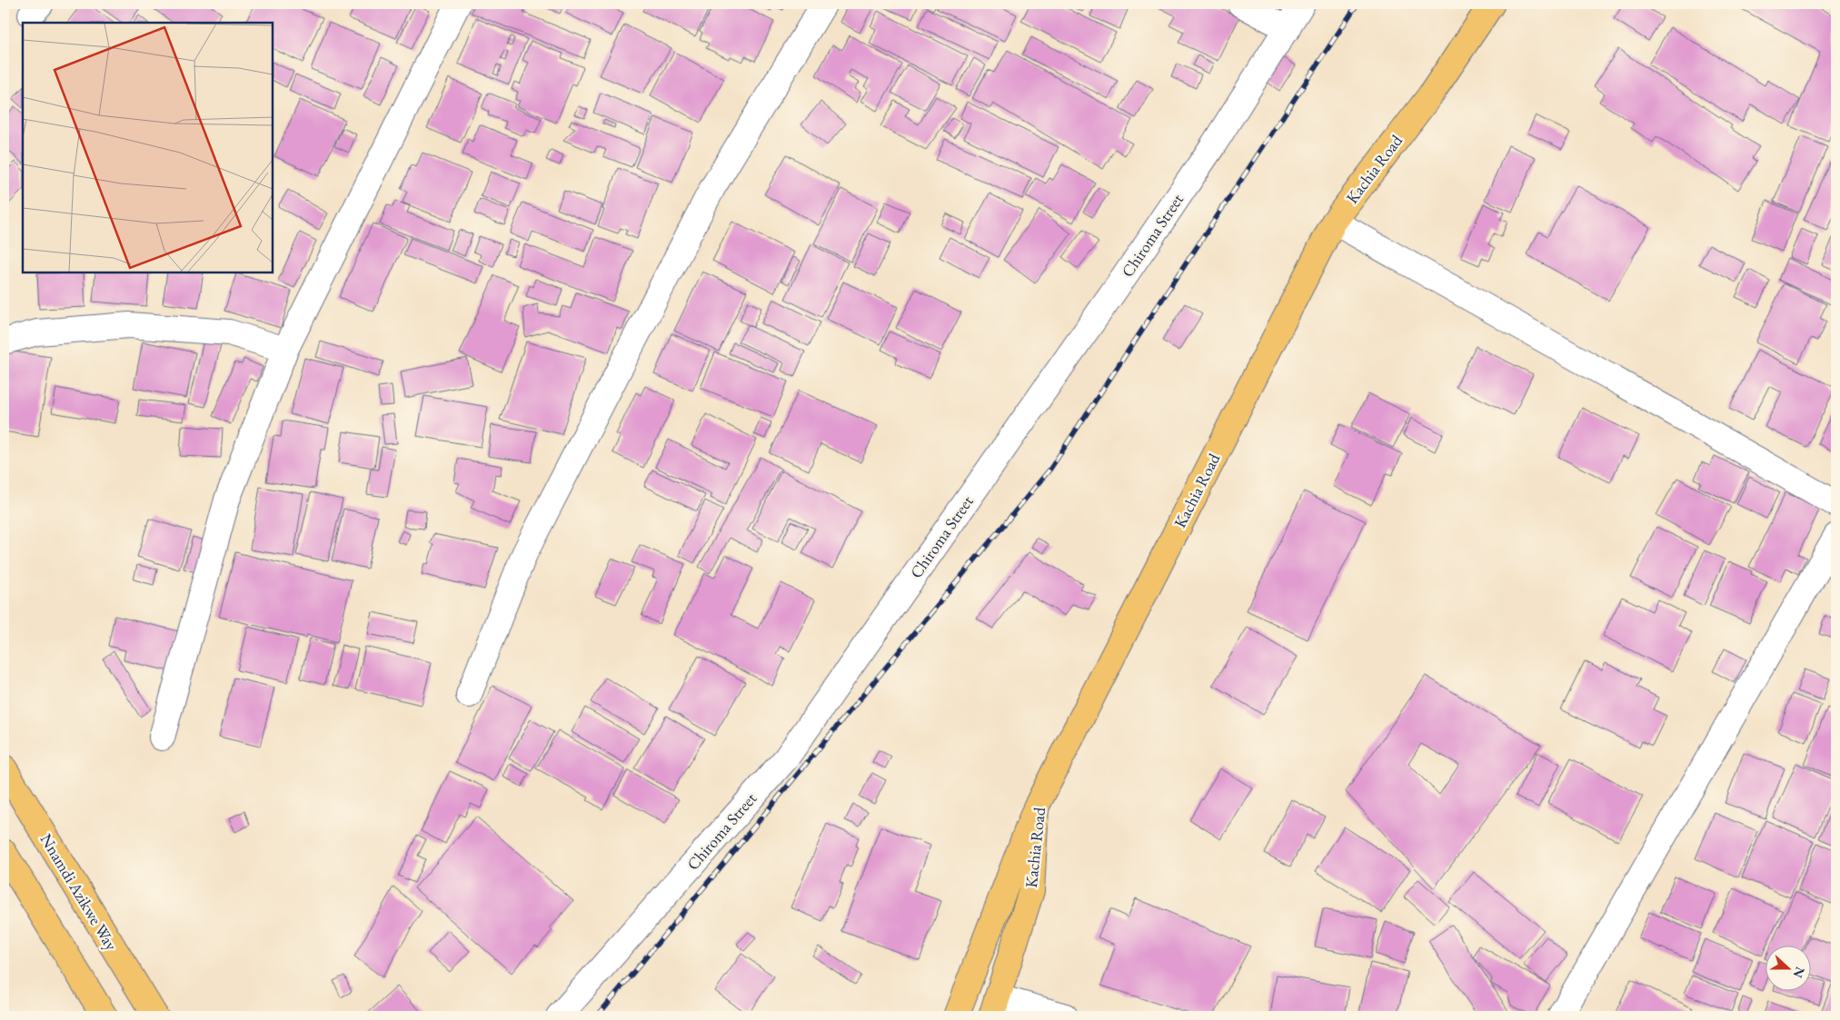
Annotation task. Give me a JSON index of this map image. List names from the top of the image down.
{
  "streets": {
    "main road": ["Kachia Road", "Nnamdi Azikwe Way"],
    "street": ["Chiroma Street"]
  },
  "north": "right"
}
